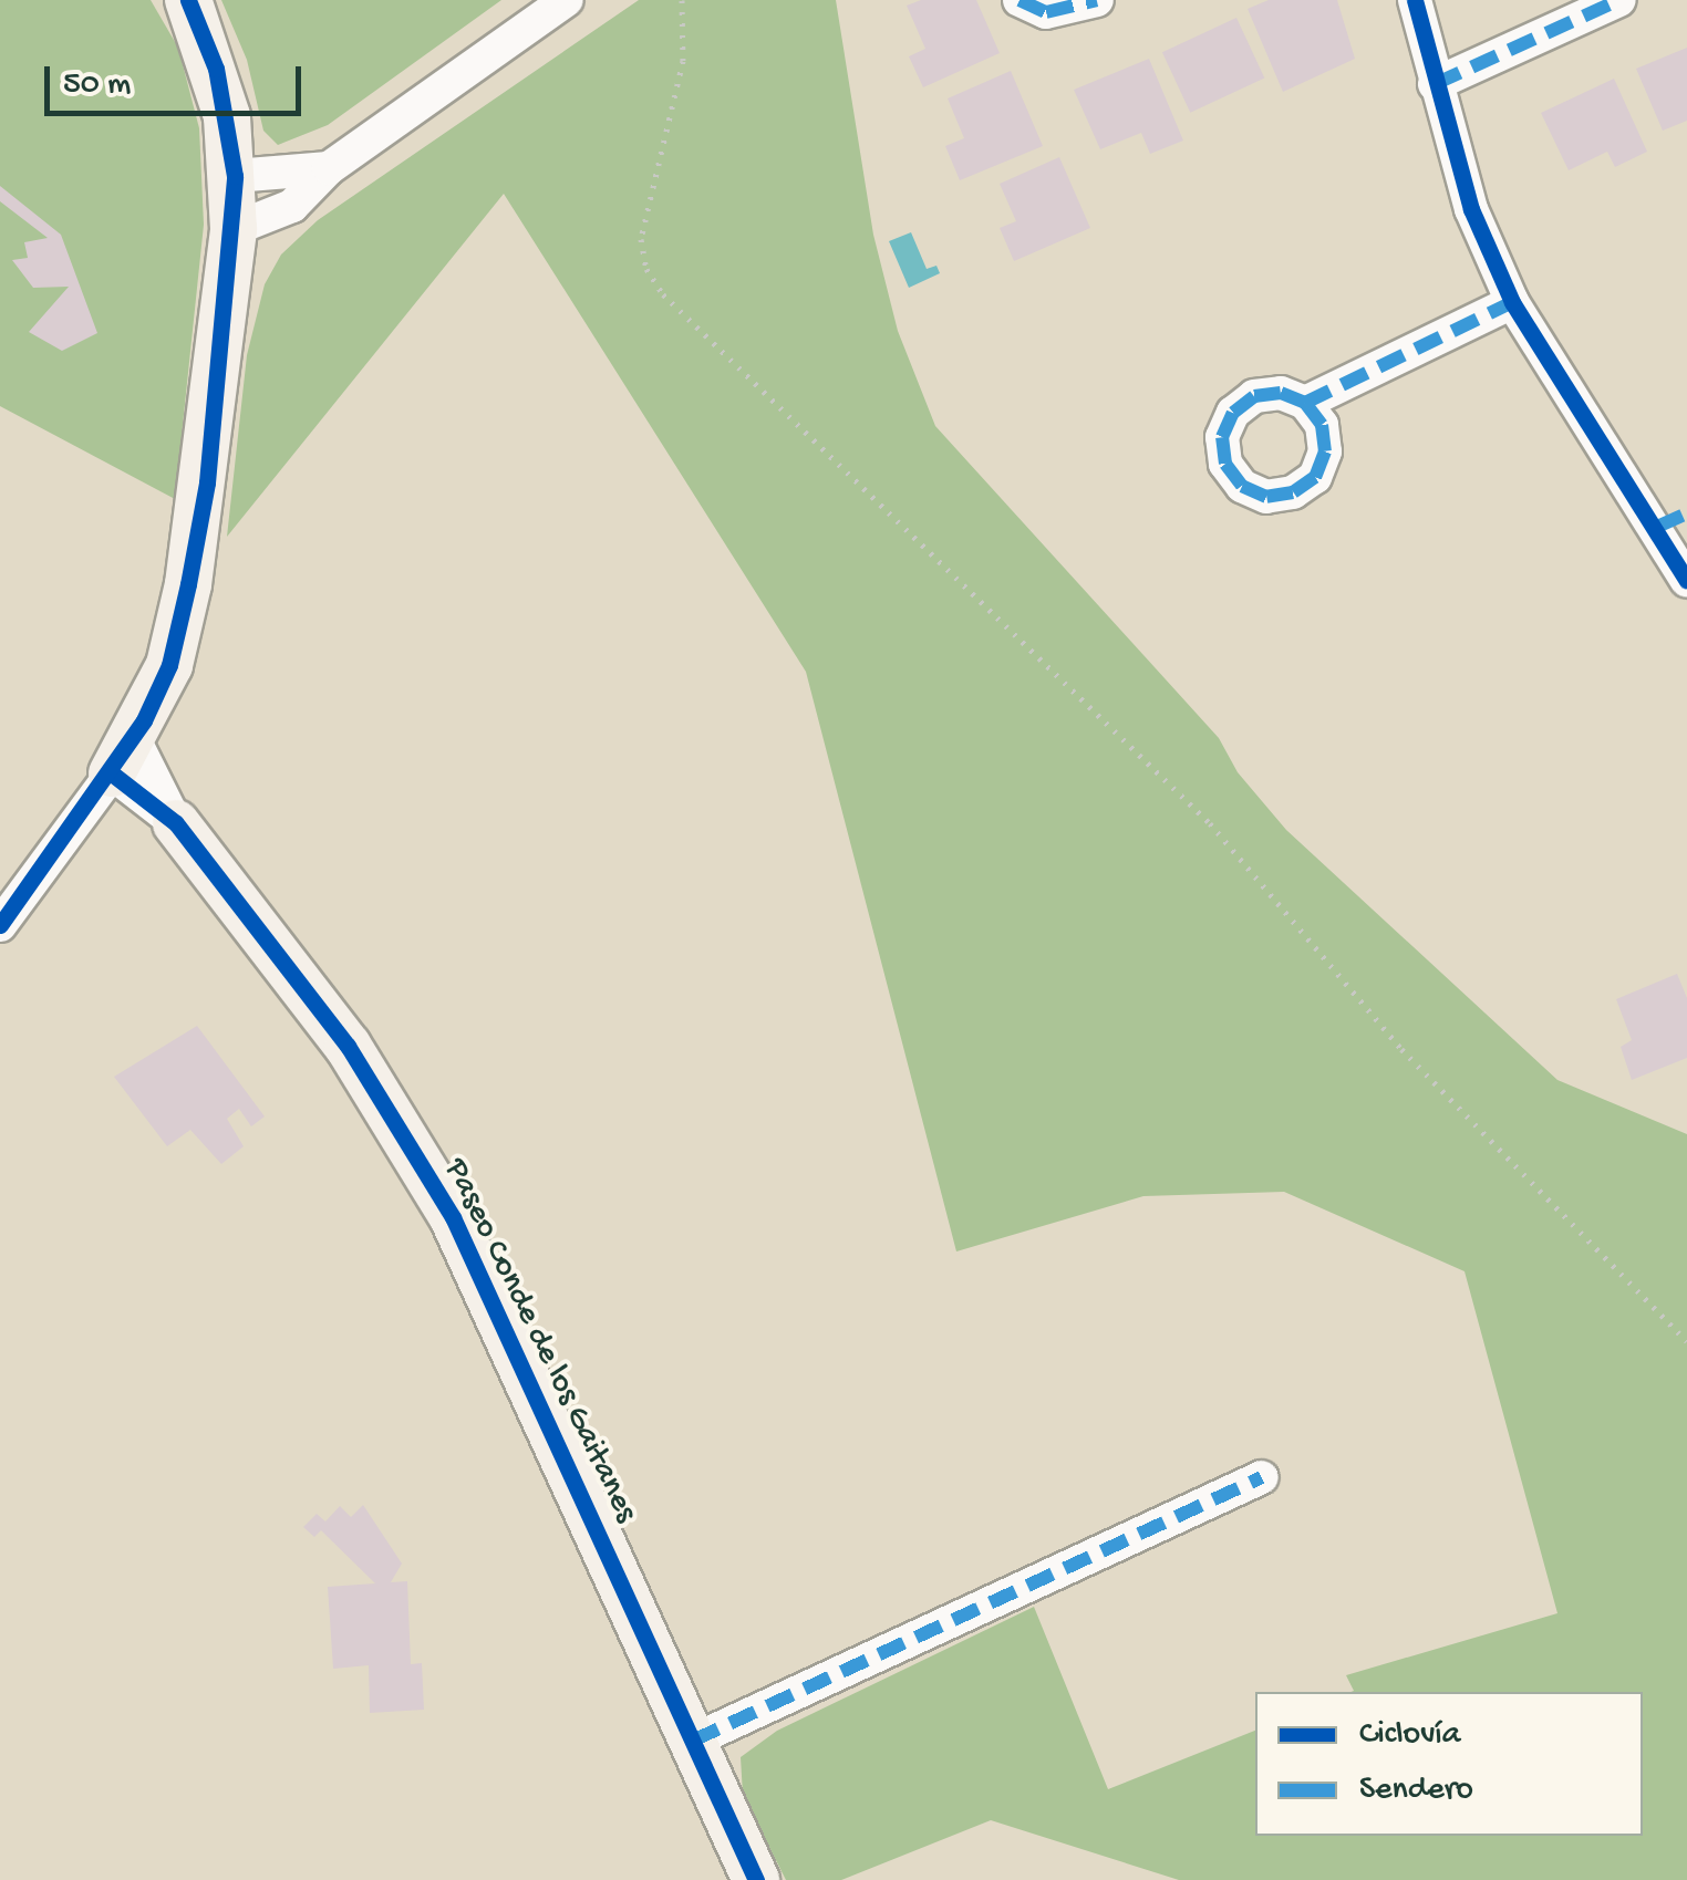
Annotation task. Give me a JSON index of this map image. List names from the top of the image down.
{
  "streets": {
    "street": ["Paseo Conde de los Gaitanes"]
  },
  "legend": ["Ciclovía", "Sendero"],
  "scale_bar": "50 m"
}
